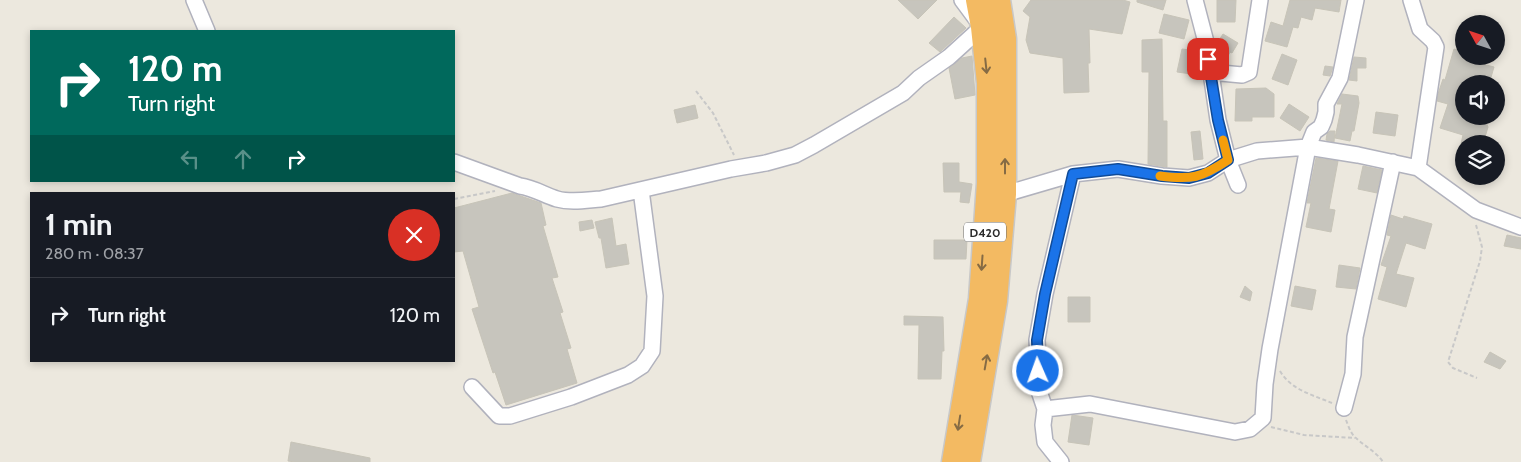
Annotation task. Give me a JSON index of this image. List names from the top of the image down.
{
  "streets": {
    "highway": ["D420"]
  },
  "north": "top left",
  "page": {
    "turn": ["120 m", "Turn right"],
    "heading": ["1 min", "280 m · 08:37"],
    "list": [
      {
        "name": "Turn right",
        "value": "120 m"
      }
    ]
  }
}
